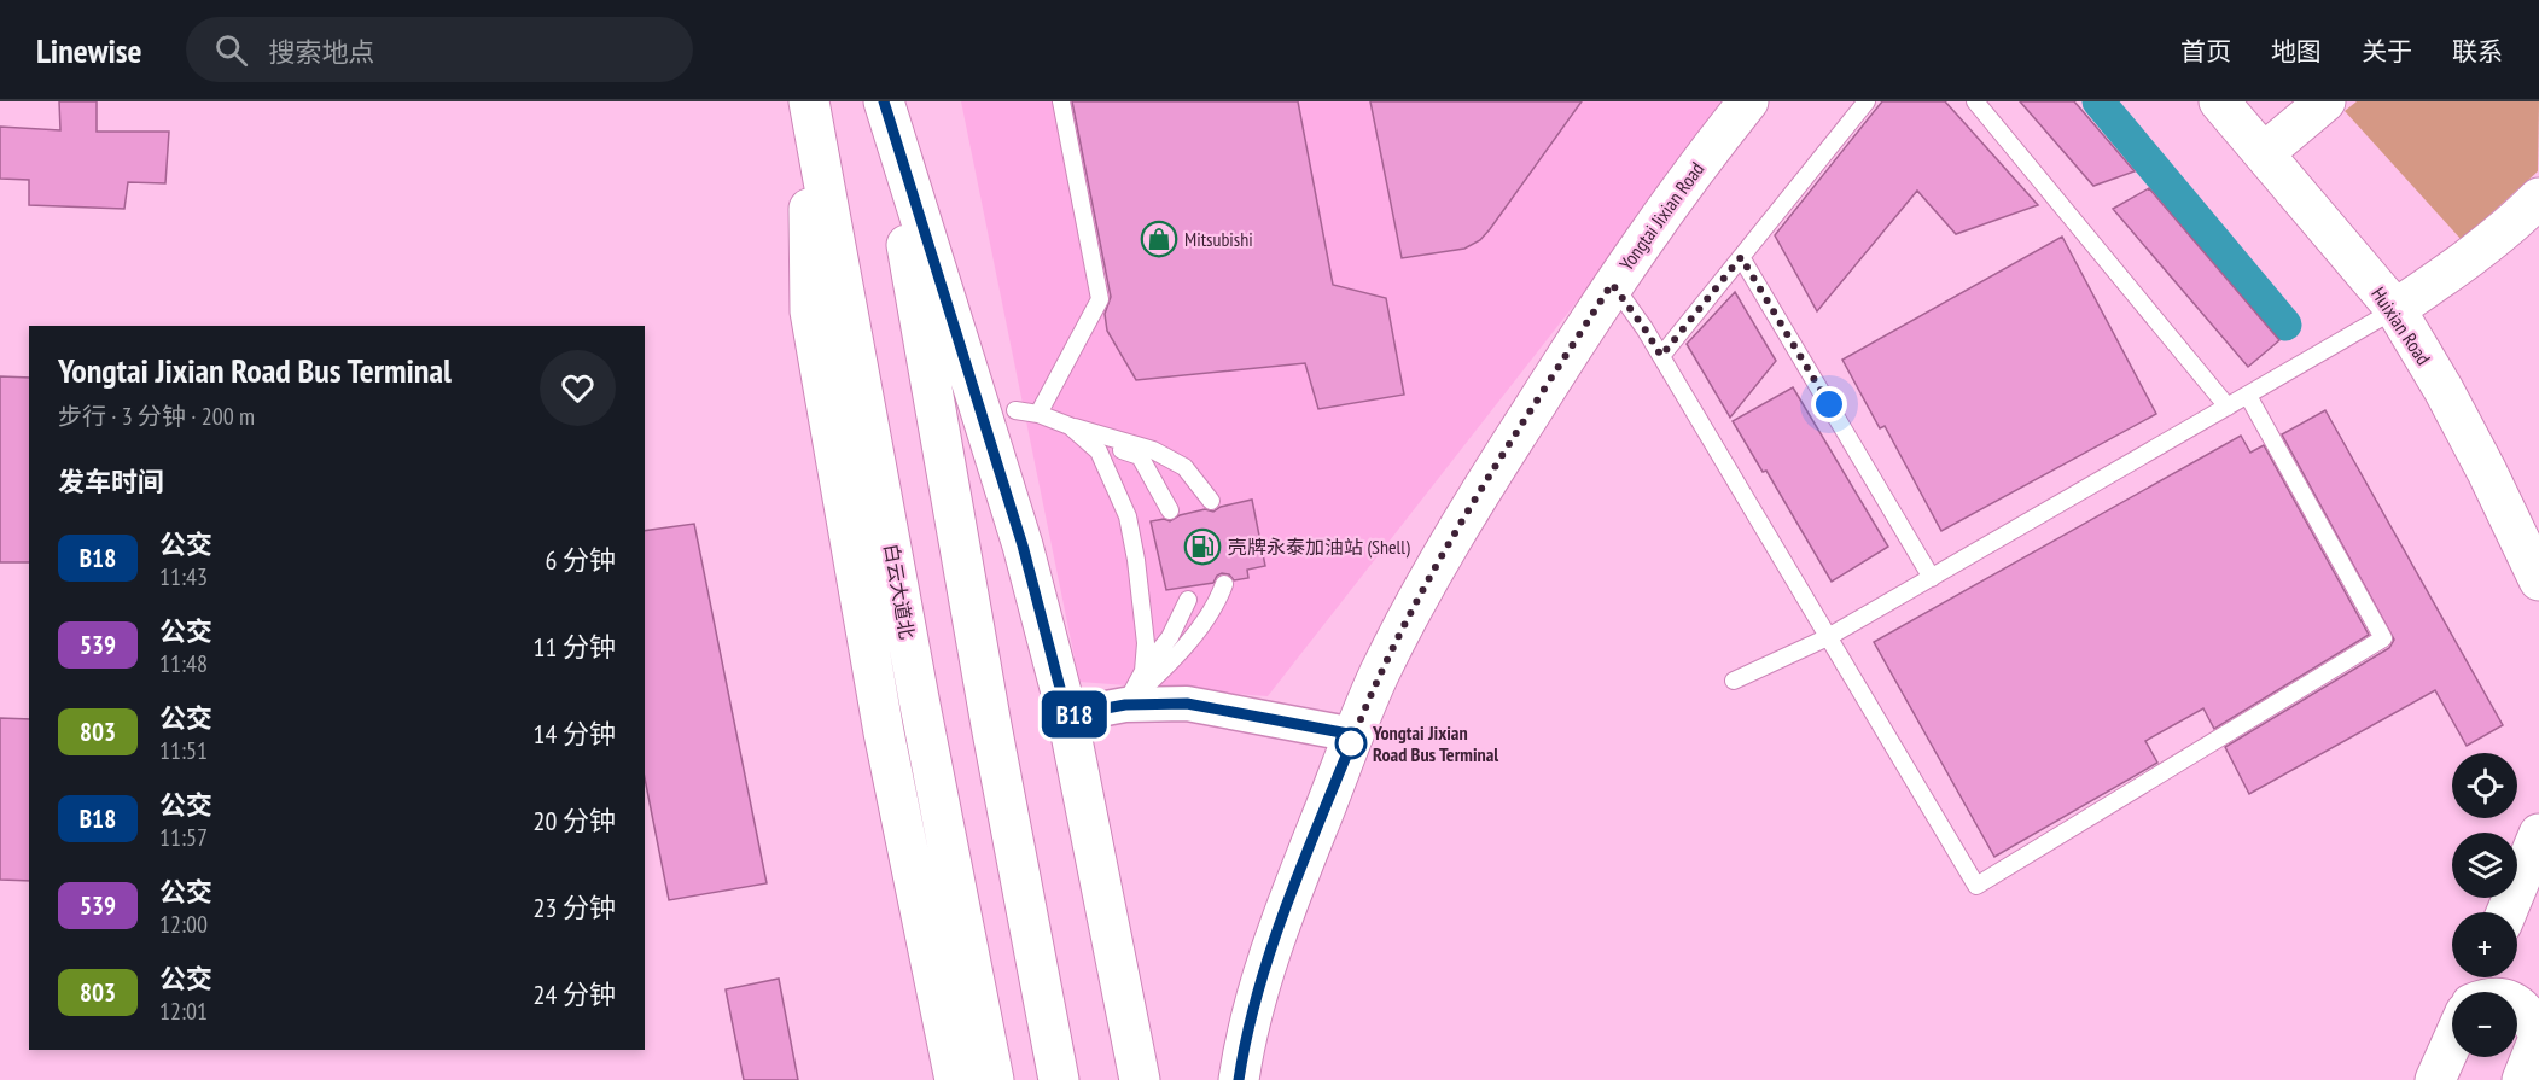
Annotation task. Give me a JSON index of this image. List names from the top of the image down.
{
  "streets": {
    "main road": ["Yongtai Jixian Road", "Huixian Road", "白云大道北"]
  },
  "places": {
    "shop": ["Mitsubishi"],
    "fuel station": ["壳牌永泰加油站 (Shell)"],
    "other": ["Yongtai Jixian Road Bus Terminal"]
  },
  "lines": ["bus line B18"],
  "page": {
    "header": "Linewise",
    "search": "搜索地点",
    "nav": [
      "首页",
      "地图",
      "关于",
      "联系"
    ],
    "on_map": "B18",
    "heading": [
      ["Yongtai Jixian Road Bus Terminal", "步行 · 3 分钟 · 200 m"],
      "发车时间"
    ],
    "list": [
      {
        "mark": "B18",
        "name": "公交",
        "note": "11:43",
        "value": "6 分钟"
      },
      {
        "mark": "539",
        "name": "公交",
        "note": "11:48",
        "value": "11 分钟"
      },
      {
        "mark": "803",
        "name": "公交",
        "note": "11:51",
        "value": "14 分钟"
      },
      {
        "mark": "B18",
        "name": "公交",
        "note": "11:57",
        "value": "20 分钟"
      },
      {
        "mark": "539",
        "name": "公交",
        "note": "12:00",
        "value": "23 分钟"
      },
      {
        "mark": "803",
        "name": "公交",
        "note": "12:01",
        "value": "24 分钟"
      }
    ],
    "map_buttons": ["+", "−"]
  }
}
